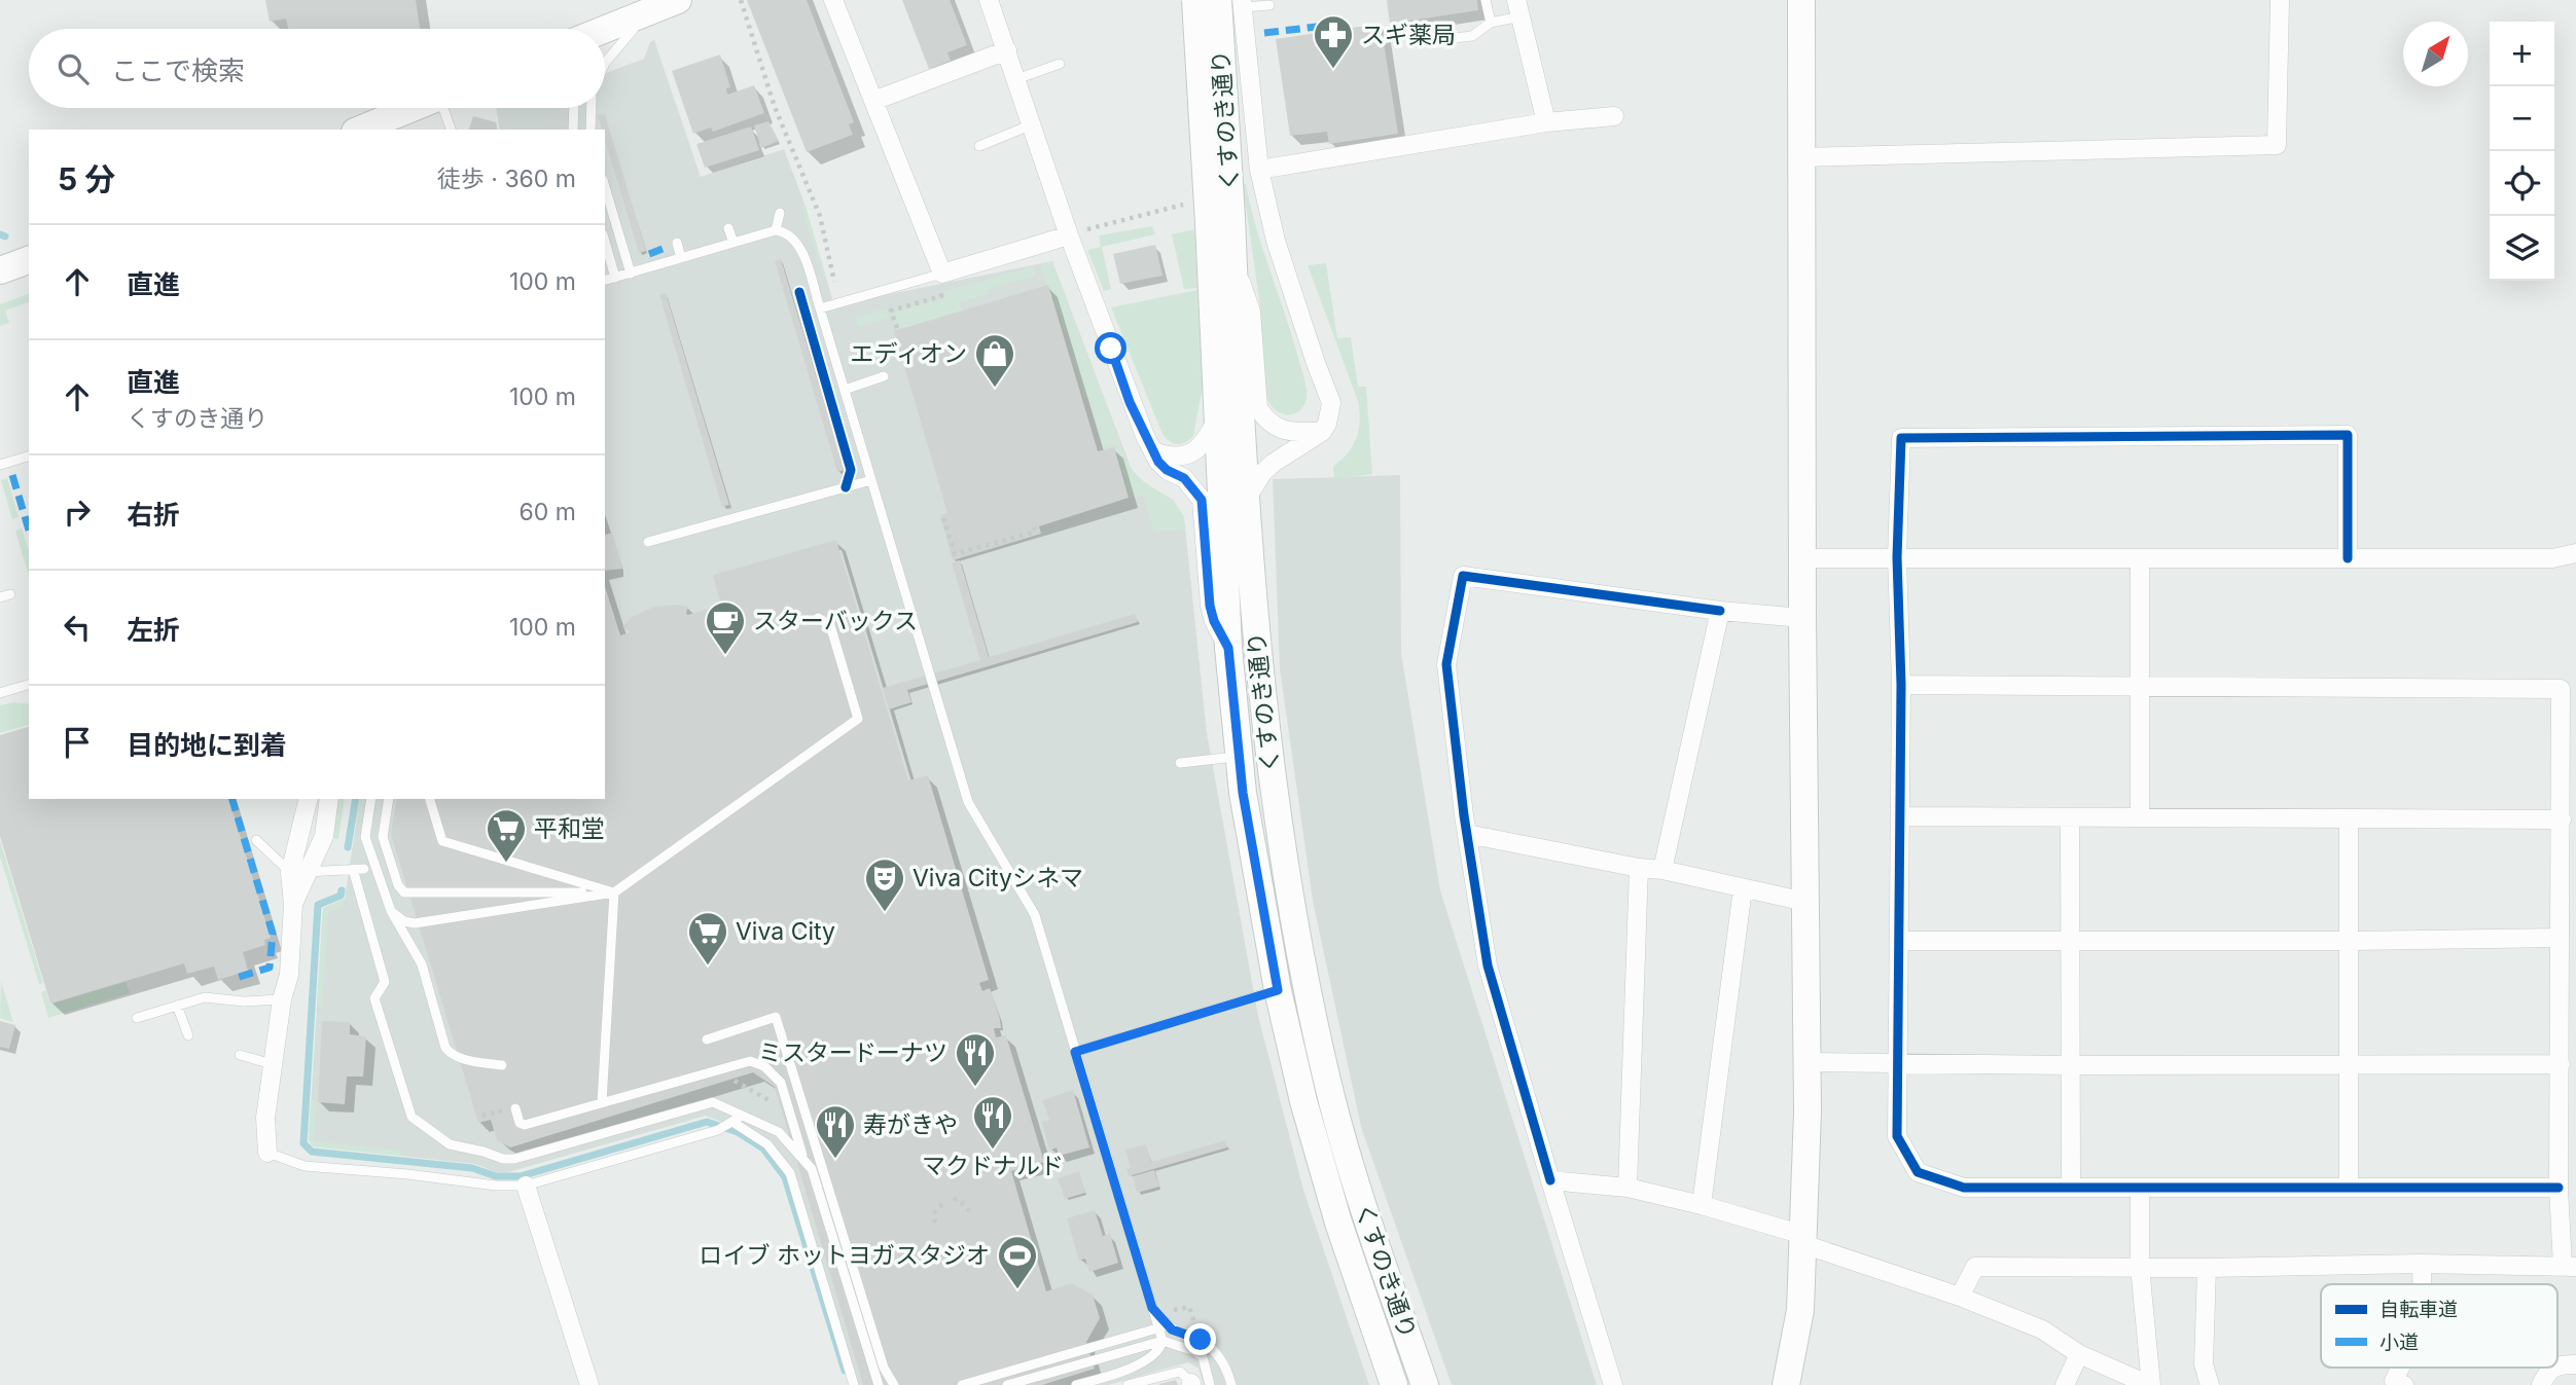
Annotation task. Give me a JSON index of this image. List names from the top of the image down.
{
  "streets": {
    "main road": ["くすのき通り"]
  },
  "places": {
    "pharmacy": ["スギ薬局"],
    "shop": ["エディオン"],
    "cafe": ["スターバックス"],
    "supermarket": ["平和堂", "Viva City"],
    "theatre": ["Viva Cityシネマ"],
    "restaurant": ["ミスタードーナツ", "マクドナルド", "寿がきや"],
    "sports": ["ロイブ ホットヨガスタジオ"]
  },
  "legend": ["自転車道", "小道"],
  "north": "top right",
  "page": {
    "map_buttons": ["+", "−"],
    "search": "ここで検索",
    "heading": ["5 分", "徒歩 · 360 m"],
    "list": [
      ["直進", "100 m"],
      ["直進", "くすのき通り", "100 m"],
      ["右折", "60 m"],
      ["左折", "100 m"],
      "目的地に到着"
    ]
  }
}
